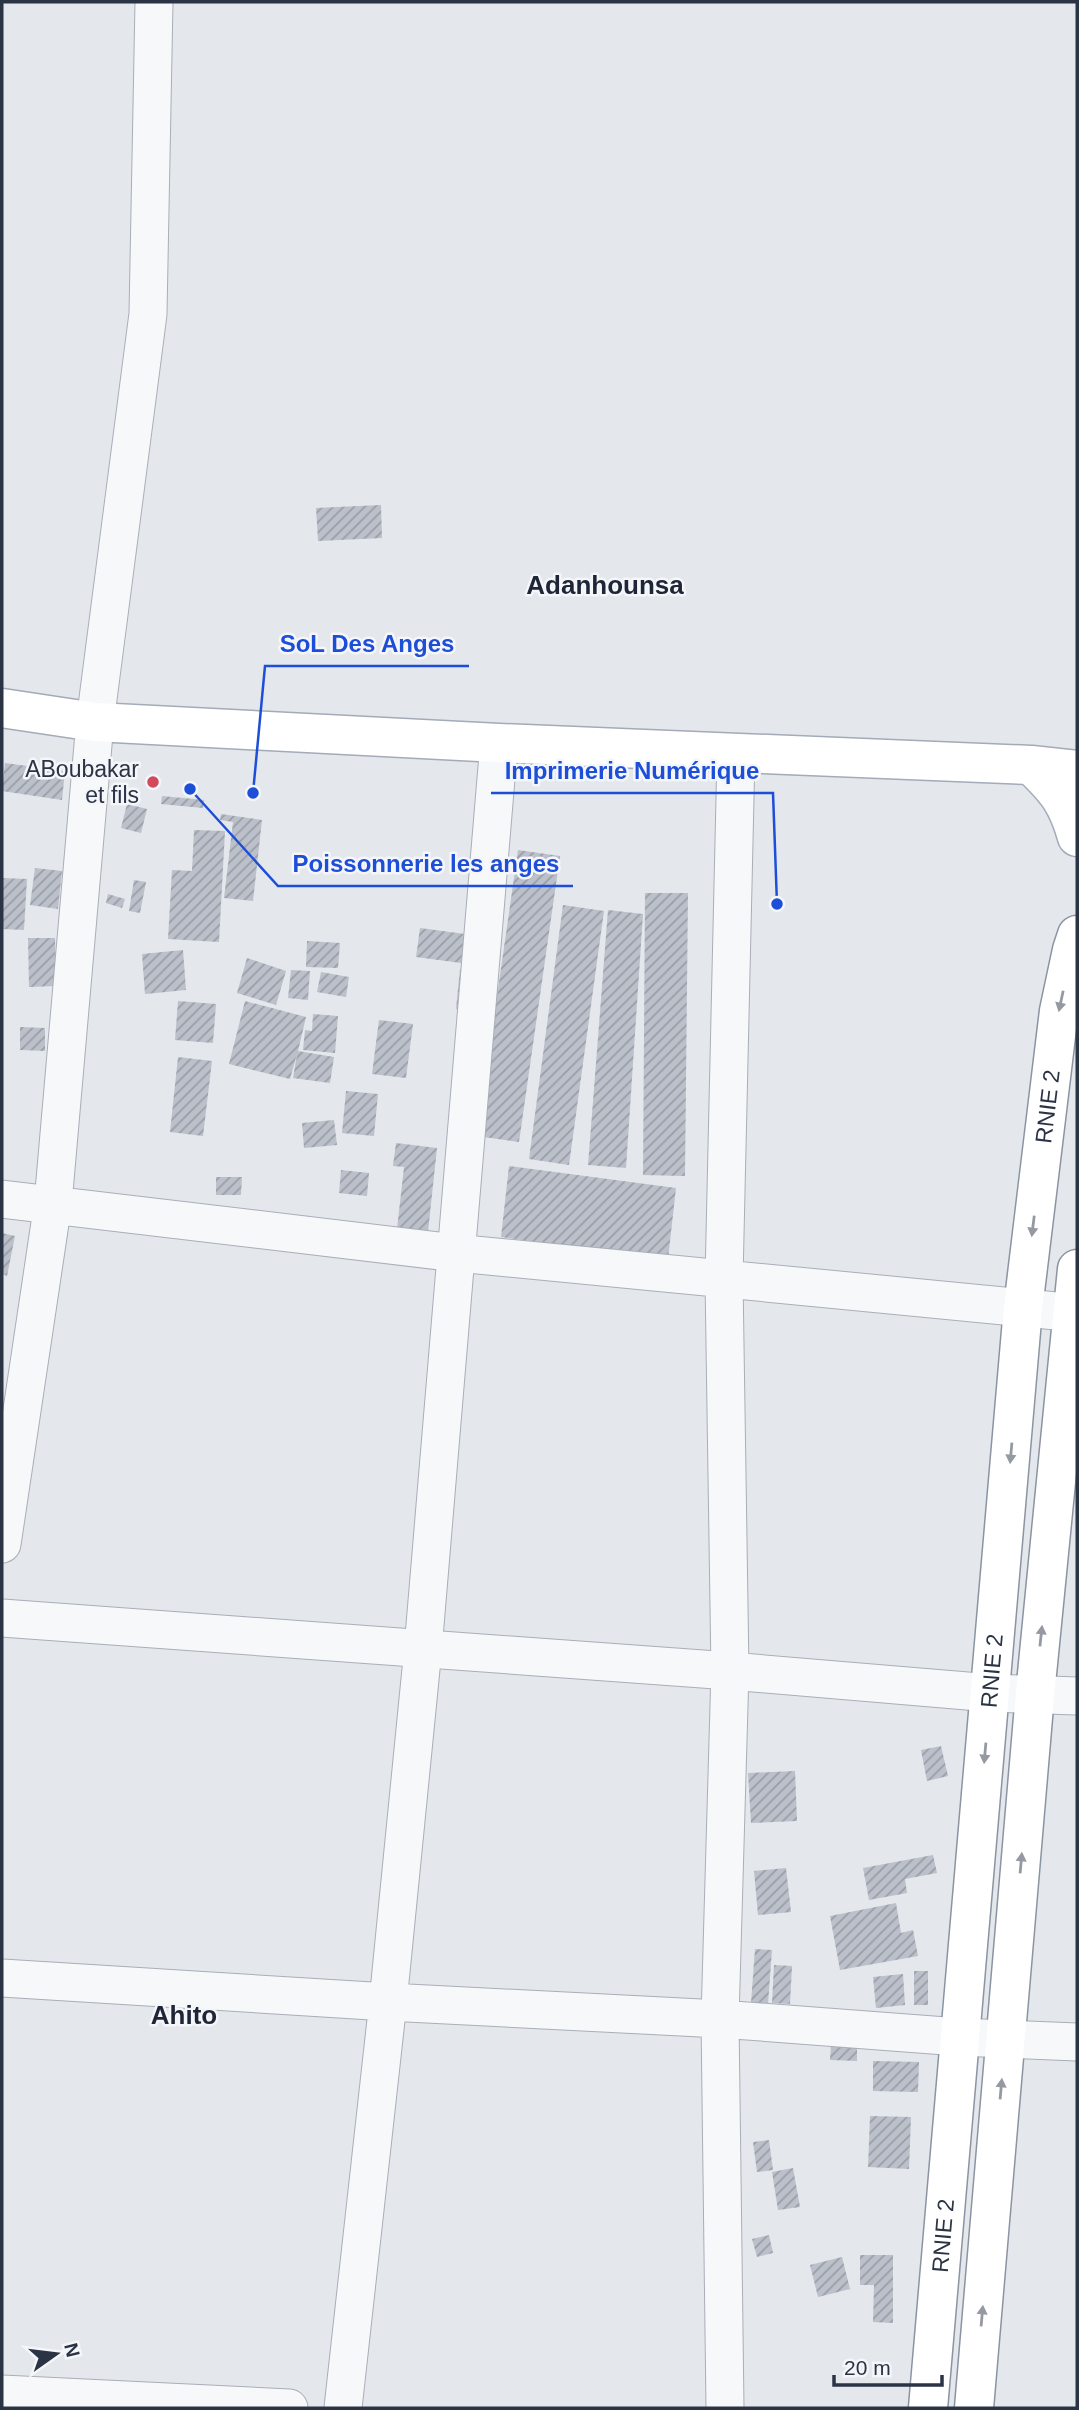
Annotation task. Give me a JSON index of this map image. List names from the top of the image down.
{
  "streets": {
    "main road": ["RNIE 2"]
  },
  "districts": ["Adanhounsa", "Ahito"],
  "places": [
    "ABoubakar et fils",
    "Poissonnerie les anges",
    "SoL Des Anges",
    "Imprimerie Numérique"
  ],
  "scale_bar": "20 m",
  "north": "right"
}
